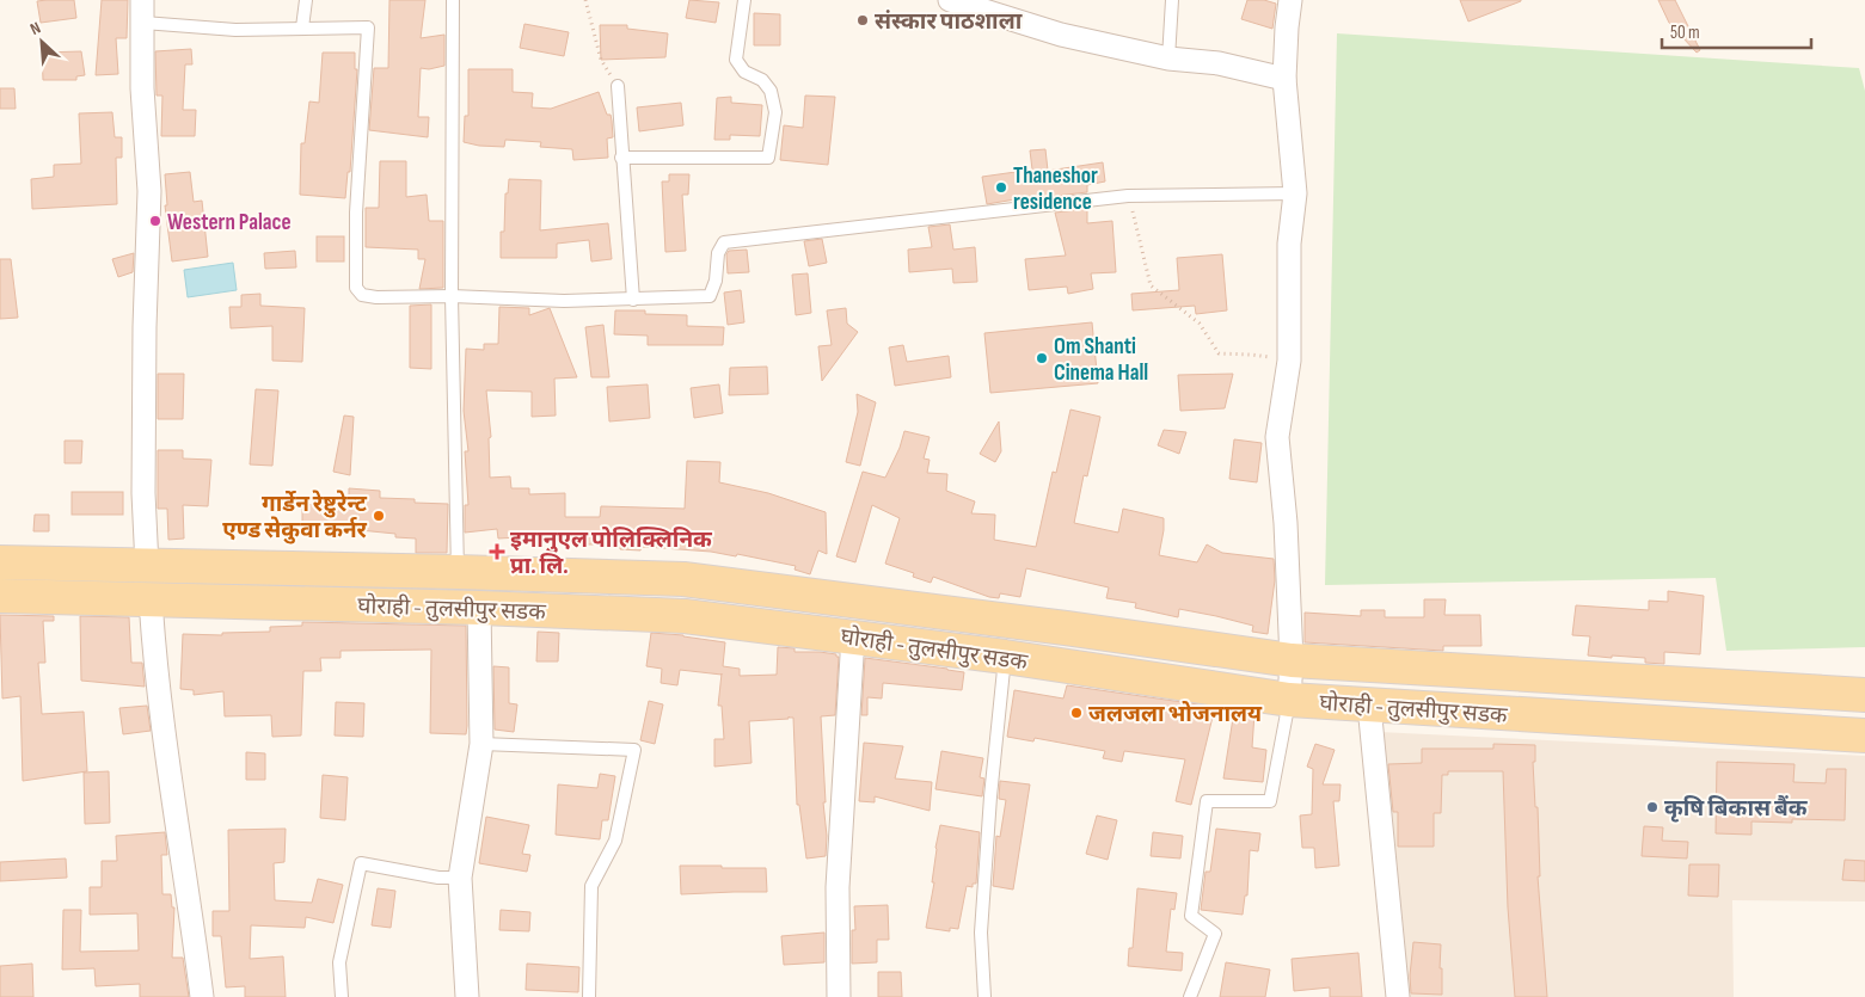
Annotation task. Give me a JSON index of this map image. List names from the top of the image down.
{
  "streets": {
    "main road": ["घोराही - तुलसीपुर सडक"]
  },
  "places": {
    "other": [
      "संस्कार पाठशाला",
      "Thaneshor residence",
      "Western Palace",
      "Om Shanti Cinema Hall",
      "गार्डेन रेष्टुरेन्ट एण्ड सेकुवा कर्नर",
      "जलजला भोजनालय",
      "कृषि बिकास बैंक"
    ],
    "health": ["इमानुएल पोलिक्लिनिक प्रा. लि."]
  },
  "scale_bar": "50 m",
  "north": "top left"
}
